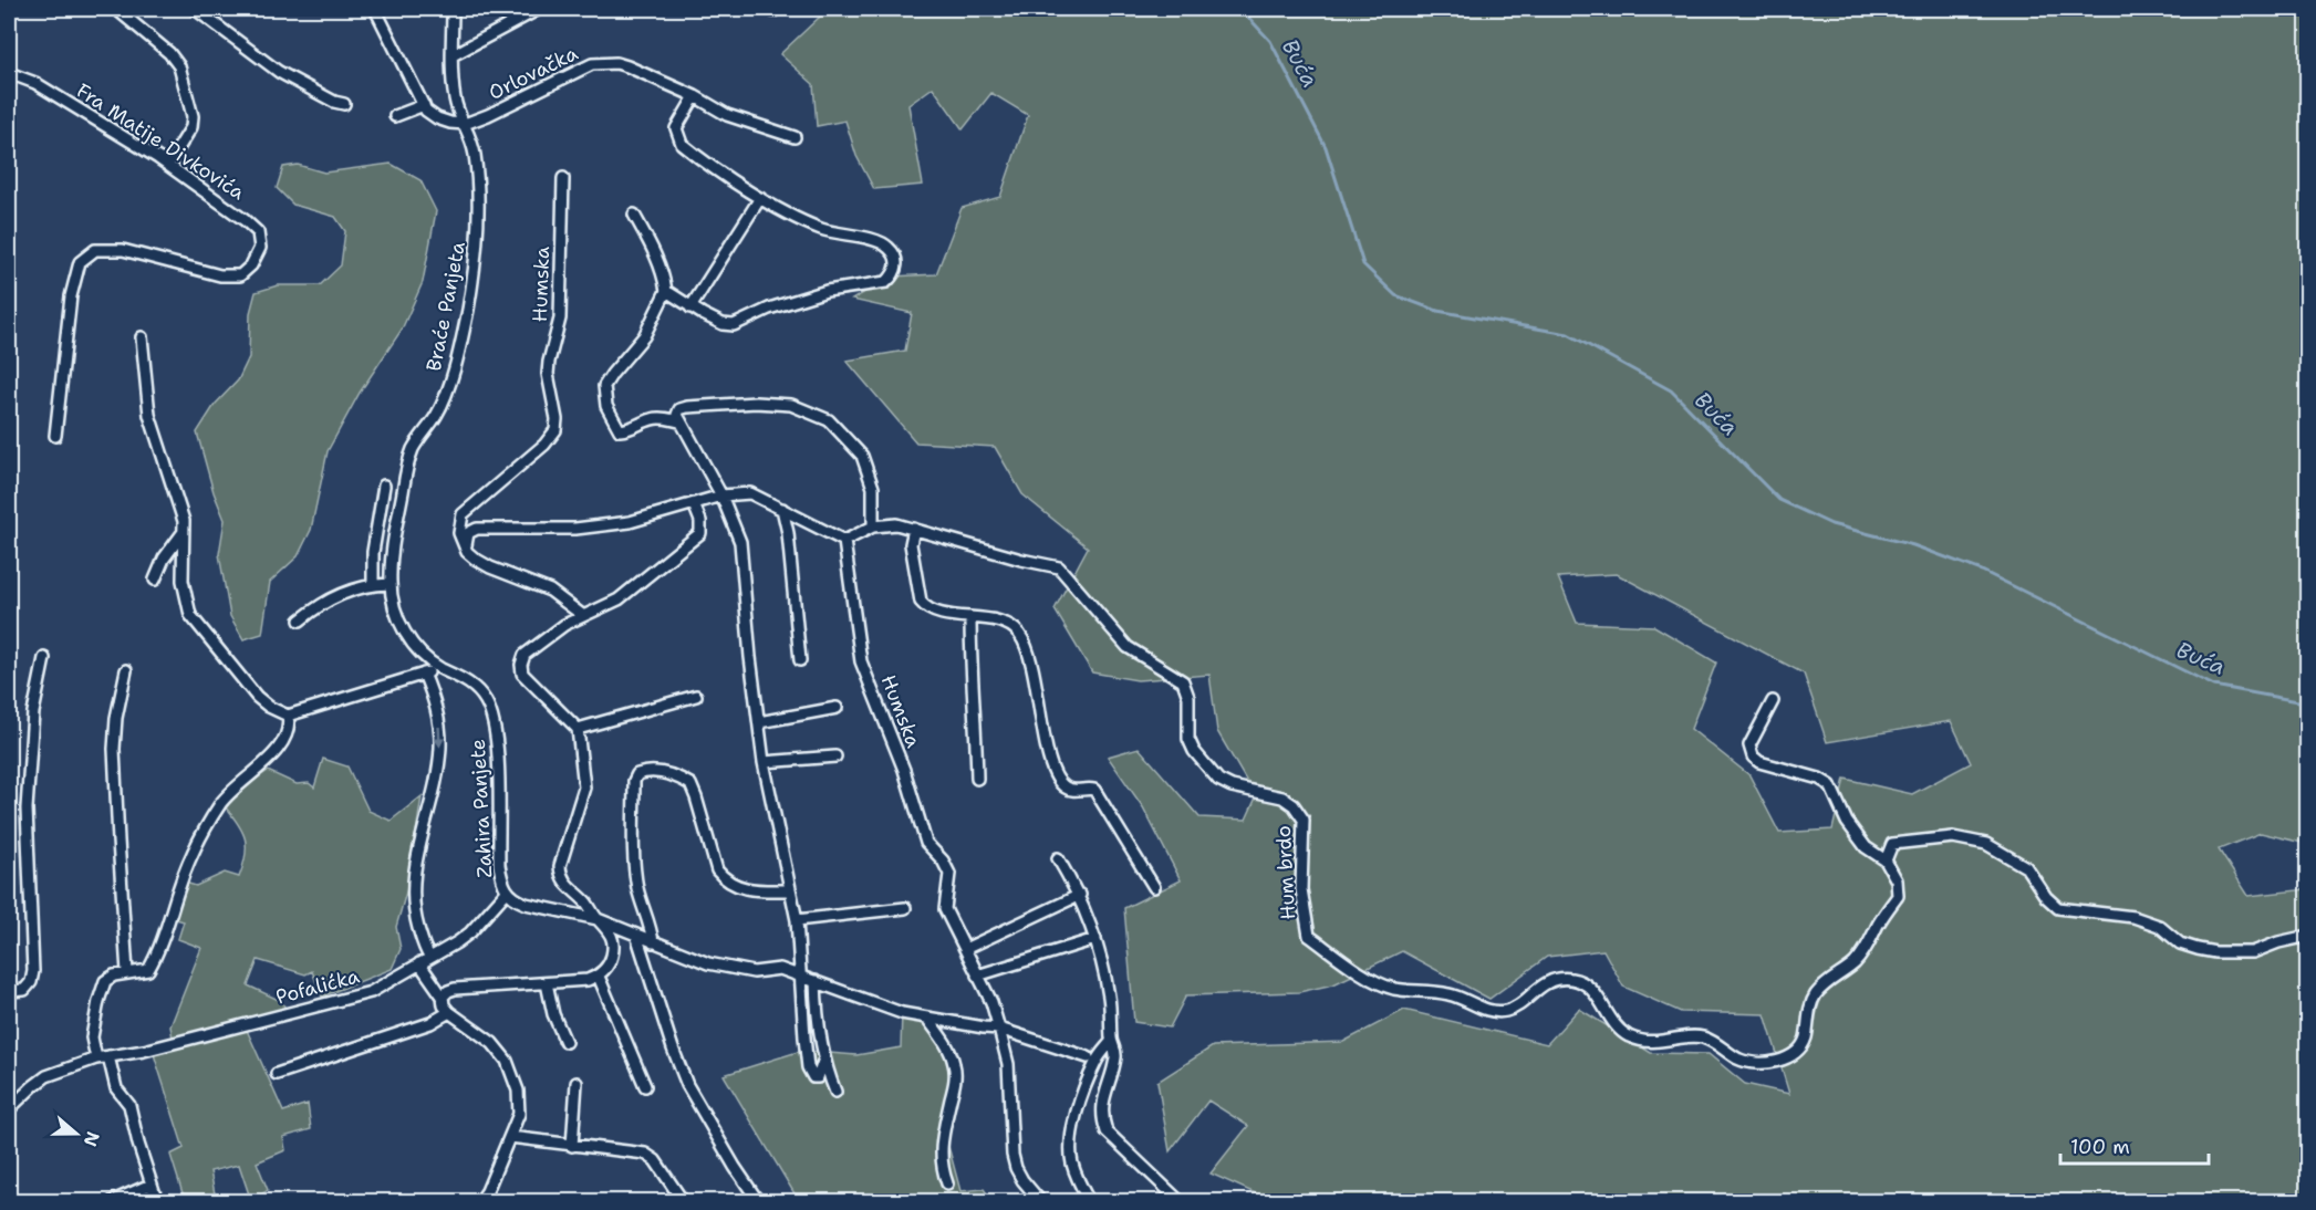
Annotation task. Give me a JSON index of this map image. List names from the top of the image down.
{
  "streets": {
    "street": [
      "Orlovačka",
      "Fra Matije Divkovića",
      "Humska",
      "Braće Panjeta",
      "Zahira Panjete",
      "Hum brdo",
      "Pofalićka"
    ]
  },
  "crossings": [
    ["Orlovačka", "Braće Panjeta"],
    ["Humska", "Hum brdo"],
    ["Braće Panjeta", "Zahira Panjete"],
    ["Zahira Panjete", "Pofalićka"]
  ],
  "water": ["Buća"],
  "scale_bar": "100 m",
  "north": "right"
}
